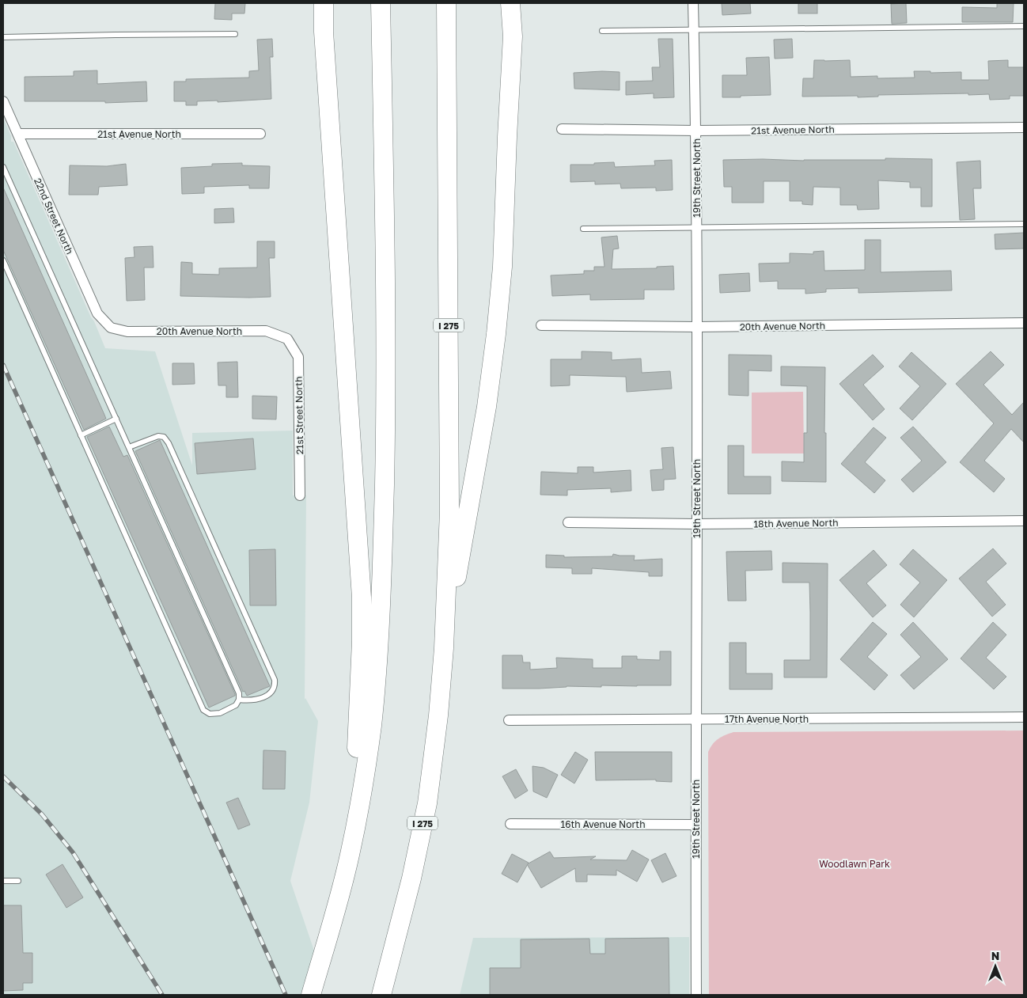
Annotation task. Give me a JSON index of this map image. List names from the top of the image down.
{
  "streets": {
    "highway": ["I 275"],
    "street": [
      "21st Avenue North",
      "19th Street North",
      "22nd Street North",
      "20th Avenue North",
      "21st Street North",
      "18th Avenue North",
      "17th Avenue North",
      "16th Avenue North"
    ]
  },
  "crossings": [
    ["21st Avenue North", "19th Street North"],
    ["21st Avenue North", "22nd Street North"],
    ["19th Street North", "20th Avenue North"],
    ["19th Street North", "18th Avenue North"],
    ["19th Street North", "17th Avenue North"],
    ["19th Street North", "16th Avenue North"],
    ["22nd Street North", "20th Avenue North"],
    ["20th Avenue North", "21st Street North"]
  ],
  "parks": ["Woodlawn Park"],
  "north": "top"
}
